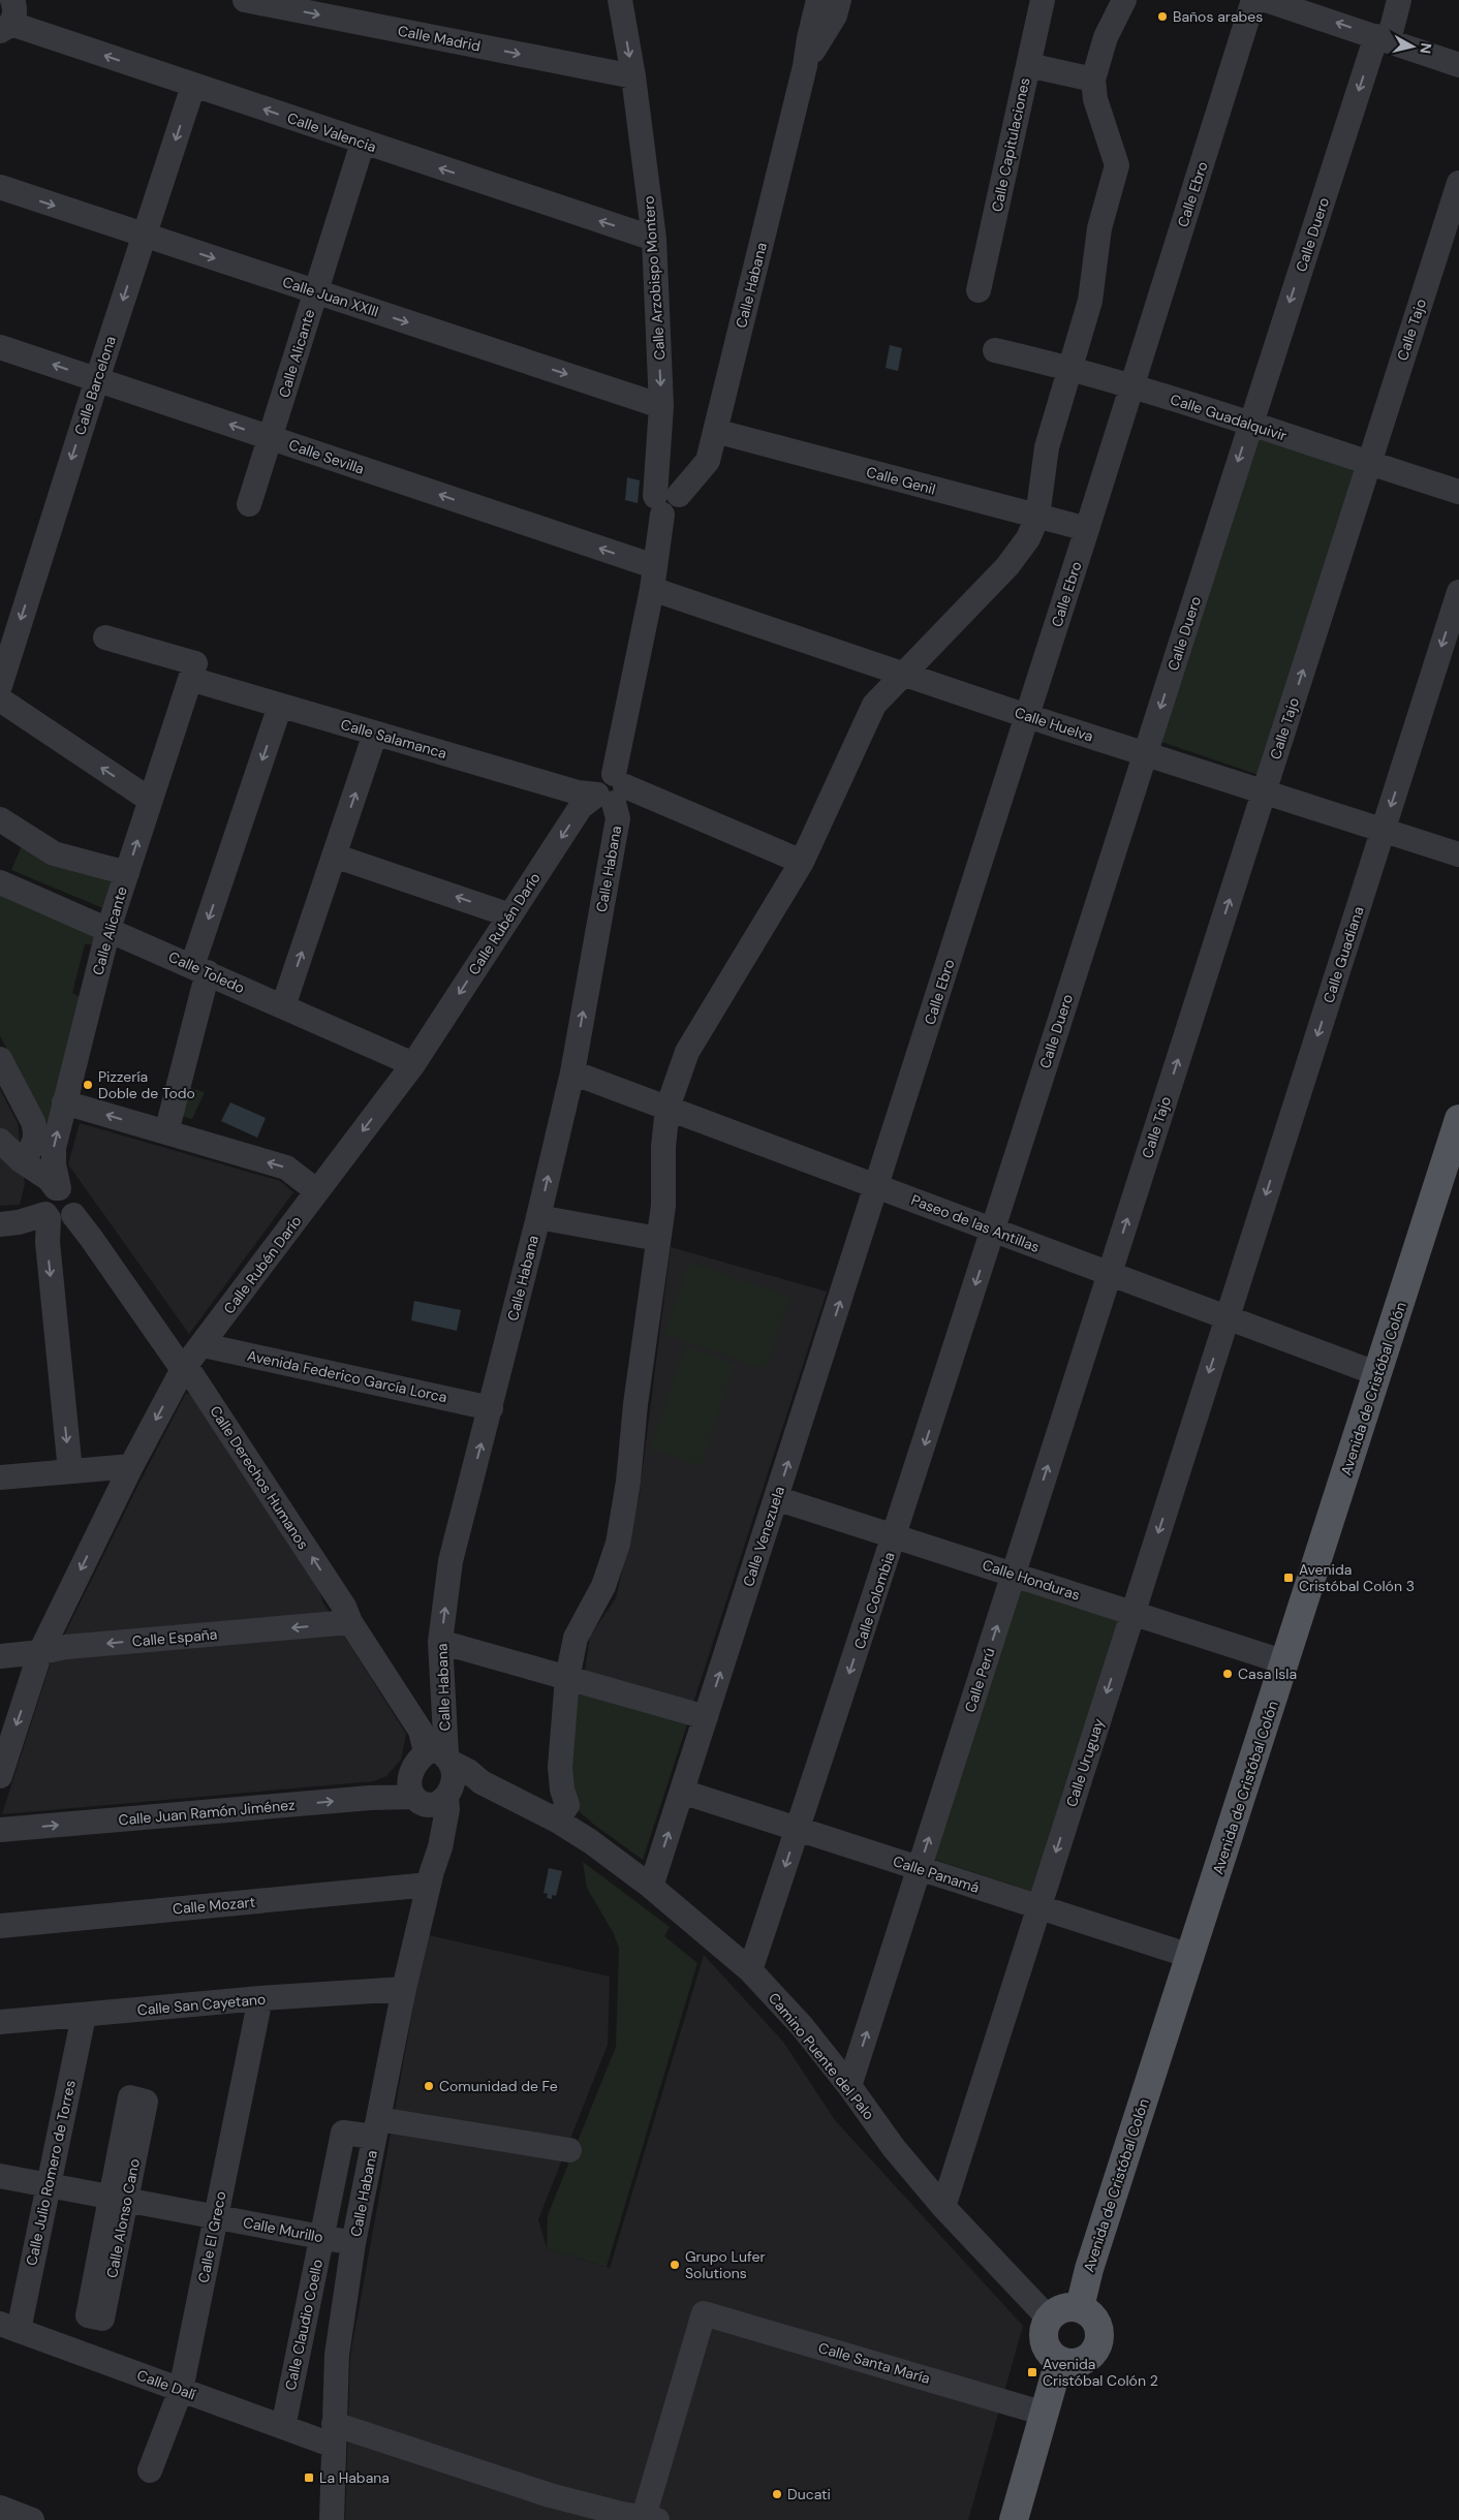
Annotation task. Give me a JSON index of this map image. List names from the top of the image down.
{
  "streets": {
    "main road": ["Avenida de Cristóbal Colón"],
    "street": [
      "Calle Madrid",
      "Calle Valencia",
      "Calle Capitulaciones",
      "Calle Ebro",
      "Calle Duero",
      "Calle Arzobispo Montero",
      "Calle Habana",
      "Calle Juan XXIII",
      "Calle Tajo",
      "Calle Alicante",
      "Calle Barcelona",
      "Calle Guadalquivir",
      "Calle Sevilla",
      "Calle Genil",
      "Calle Huelva",
      "Calle Salamanca",
      "Calle Rubén Darío",
      "Calle Guadiana",
      "Calle Toledo",
      "Paseo de las Antillas",
      "Avenida Federico García Lorca",
      "Calle Derechos Humanos",
      "Calle Venezuela",
      "Calle Honduras",
      "Calle Colombia",
      "Calle España",
      "Calle Perú",
      "Calle Uruguay",
      "Calle Juan Ramón Jiménez",
      "Calle Panamá",
      "Calle Mozart",
      "Calle San Cayetano",
      "Camino Puente del Palo",
      "Calle Julio Romero de Torres",
      "Calle Murillo",
      "Calle El Greco",
      "Calle Claudio Coello",
      "Calle Santa María",
      "Calle Dalí"
    ]
  },
  "crossings": [
    ["Calle Madrid", "Calle Arzobispo Montero"],
    ["Calle Valencia", "Calle Arzobispo Montero"],
    ["Calle Valencia", "Calle Alicante"],
    ["Calle Valencia", "Calle Barcelona"],
    ["Calle Ebro", "Calle Guadalquivir"],
    ["Calle Ebro", "Calle Genil"],
    ["Calle Ebro", "Calle Huelva"],
    ["Calle Ebro", "Paseo de las Antillas"],
    ["Calle Ebro", "Calle Venezuela"],
    ["Calle Duero", "Calle Guadalquivir"],
    ["Calle Duero", "Calle Huelva"],
    ["Calle Duero", "Paseo de las Antillas"],
    ["Calle Duero", "Calle Colombia"],
    ["Calle Arzobispo Montero", "Calle Habana"],
    ["Calle Arzobispo Montero", "Calle Juan XXIII"],
    ["Calle Habana", "Calle Sevilla"],
    ["Calle Habana", "Calle Genil"],
    ["Calle Habana", "Calle Huelva"],
    ["Calle Habana", "Calle Salamanca"],
    ["Calle Habana", "Calle Rubén Darío"],
    ["Calle Habana", "Paseo de las Antillas"],
    ["Calle Habana", "Avenida Federico García Lorca"],
    ["Calle Habana", "Calle Derechos Humanos"],
    ["Calle Habana", "Calle Juan Ramón Jiménez"],
    ["Calle Habana", "Calle Mozart"],
    ["Calle Habana", "Calle San Cayetano"],
    ["Calle Habana", "Camino Puente del Palo"],
    ["Calle Habana", "Calle Murillo"],
    ["Calle Habana", "Calle Claudio Coello"],
    ["Calle Habana", "Calle Dalí"],
    ["Calle Juan XXIII", "Calle Alicante"],
    ["Calle Juan XXIII", "Calle Barcelona"],
    ["Calle Tajo", "Calle Guadalquivir"],
    ["Calle Tajo", "Calle Huelva"],
    ["Calle Tajo", "Paseo de las Antillas"],
    ["Calle Tajo", "Calle Perú"],
    ["Calle Alicante", "Calle Sevilla"],
    ["Calle Alicante", "Calle Salamanca"],
    ["Calle Alicante", "Calle Toledo"],
    ["Calle Alicante", "Calle Derechos Humanos"],
    ["Calle Barcelona", "Calle Sevilla"],
    ["Calle Sevilla", "Calle Huelva"],
    ["Calle Huelva", "Calle Guadiana"],
    ["Calle Salamanca", "Calle Rubén Darío"],
    ["Calle Rubén Darío", "Calle Toledo"],
    ["Calle Rubén Darío", "Avenida Federico García Lorca"],
    ["Calle Rubén Darío", "Calle Derechos Humanos"],
    ["Calle Rubén Darío", "Calle España"],
    ["Calle Guadiana", "Paseo de las Antillas"],
    ["Calle Guadiana", "Calle Uruguay"],
    ["Paseo de las Antillas", "Avenida de Cristóbal Colón"],
    ["Paseo de las Antillas", "Calle Venezuela"],
    ["Paseo de las Antillas", "Calle Colombia"],
    ["Paseo de las Antillas", "Calle Perú"],
    ["Paseo de las Antillas", "Calle Uruguay"],
    ["Avenida de Cristóbal Colón", "Calle Honduras"],
    ["Avenida de Cristóbal Colón", "Calle Panamá"],
    ["Avenida de Cristóbal Colón", "Camino Puente del Palo"],
    ["Calle Derechos Humanos", "Calle España"],
    ["Calle Derechos Humanos", "Calle Juan Ramón Jiménez"],
    ["Calle Derechos Humanos", "Camino Puente del Palo"],
    ["Calle Venezuela", "Calle Honduras"],
    ["Calle Venezuela", "Calle Panamá"],
    ["Calle Venezuela", "Camino Puente del Palo"],
    ["Calle Honduras", "Calle Colombia"],
    ["Calle Honduras", "Calle Perú"],
    ["Calle Honduras", "Calle Uruguay"],
    ["Calle Colombia", "Calle Panamá"],
    ["Calle Colombia", "Camino Puente del Palo"],
    ["Calle Perú", "Calle Panamá"],
    ["Calle Perú", "Camino Puente del Palo"],
    ["Calle Uruguay", "Calle Panamá"],
    ["Calle Uruguay", "Camino Puente del Palo"],
    ["Calle Juan Ramón Jiménez", "Camino Puente del Palo"],
    ["Calle San Cayetano", "Calle Julio Romero de Torres"],
    ["Calle San Cayetano", "Calle El Greco"],
    ["Calle Julio Romero de Torres", "Calle Murillo"],
    ["Calle Julio Romero de Torres", "Calle Dalí"],
    ["Calle Murillo", "Calle El Greco"],
    ["Calle Murillo", "Calle Claudio Coello"],
    ["Calle El Greco", "Calle Dalí"],
    ["Calle Claudio Coello", "Calle Dalí"],
    ["Calle Santa María", "Calle Dalí"]
  ],
  "one_way": [
    "Calle Madrid",
    "Calle Valencia",
    "Calle Arzobispo Montero",
    "Calle Juan XXIII",
    "Calle Tajo",
    "Calle Barcelona",
    "Calle Sevilla",
    "Calle Guadiana",
    "Calle Derechos Humanos",
    "Calle Colombia",
    "Calle Perú",
    "Calle Uruguay",
    "Calle Juan Ramón Jiménez"
  ],
  "places": {
    "other": [
      "Baños arabes",
      "Pizzería Doble de Todo",
      "Casa Isla",
      "Comunidad de Fe",
      "Grupo Lufer Solutions",
      "Ducati"
    ],
    "transit": ["Avenida Cristóbal Colón 3", "Avenida Cristóbal Colón 2", "La Habana"]
  },
  "north": "right"
}
